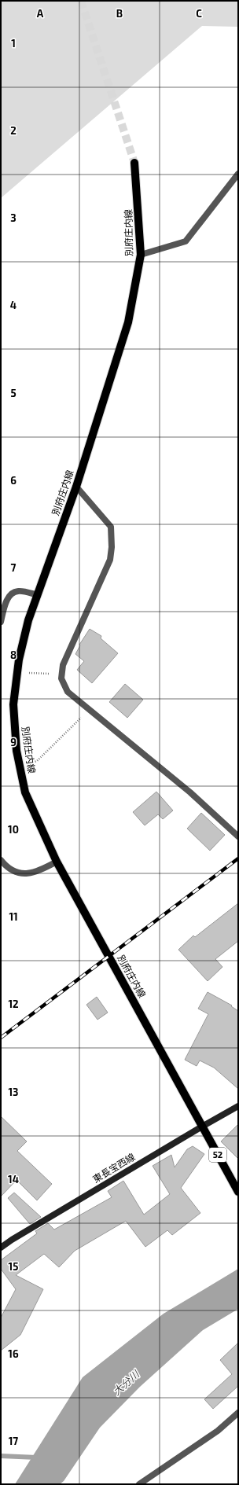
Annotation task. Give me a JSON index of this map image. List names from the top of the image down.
{
  "streets": {
    "main road": ["別府庄内線", "52", "東長宝西線"]
  },
  "crossings": [
    ["別府庄内線", "東長宝西線"]
  ],
  "water": ["大分川"],
  "grid": {
    "columns": ["A", "B", "C"],
    "rows": [
      "1",
      "2",
      "3",
      "4",
      "5",
      "6",
      "7",
      "8",
      "9",
      "10",
      "11",
      "12",
      "13",
      "14",
      "15",
      "16",
      "17"
    ]
  }
}
